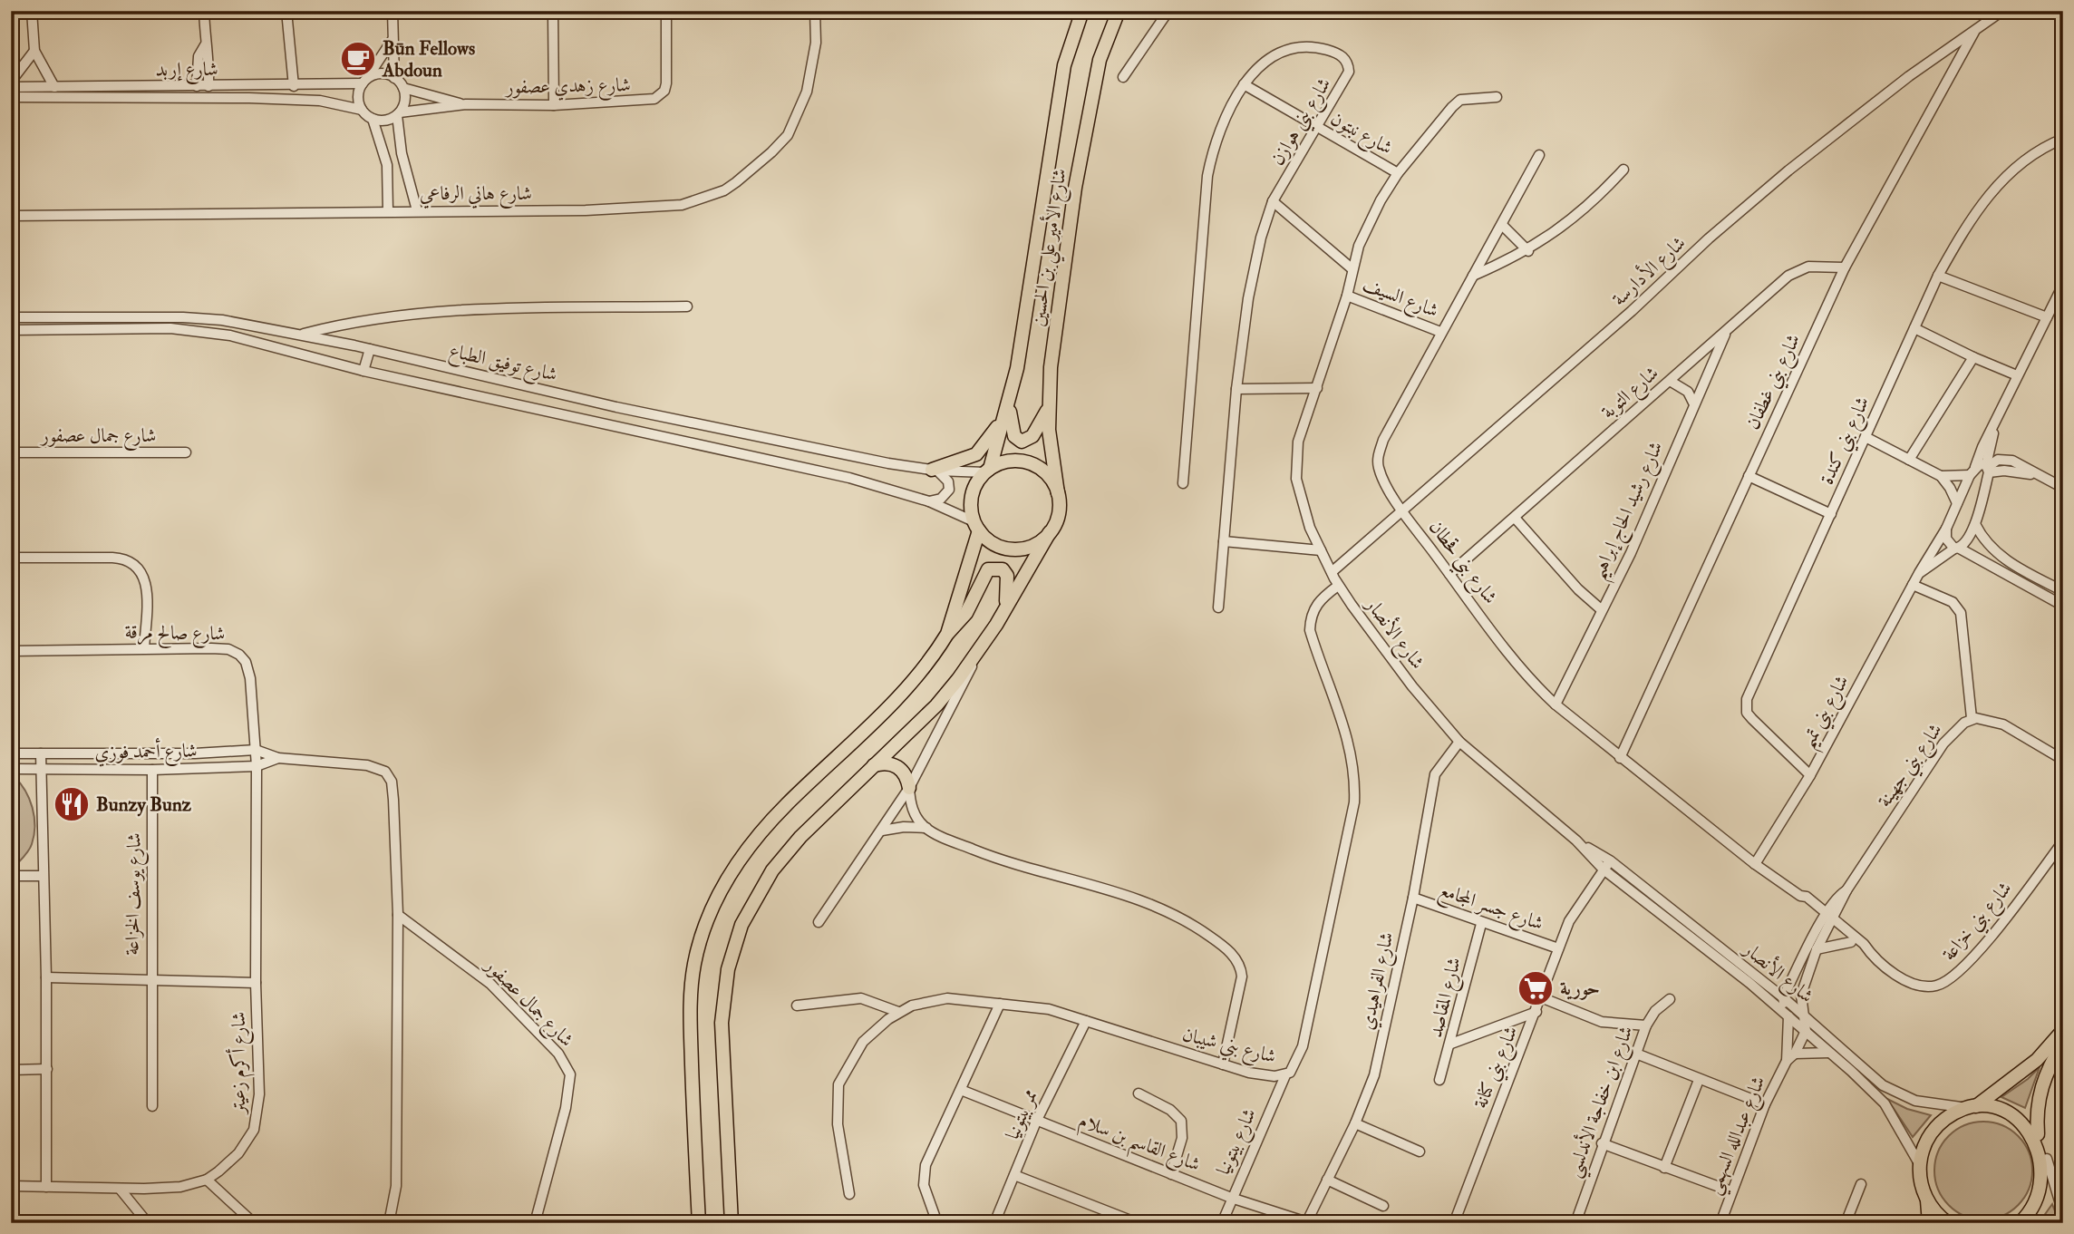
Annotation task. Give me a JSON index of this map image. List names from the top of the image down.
{
  "streets": {
    "main road": ["شارع الأمير علي بن الحسين"],
    "street": [
      "شارع إربد",
      "شارع زهدي عصفور",
      "شارع بني هوازن",
      "شارع نبتون",
      "شارع هاني الرفاعي",
      "شارع الأدارسة",
      "شارع السيف",
      "شارع توفيق الطباع",
      "شارع بني غطفان",
      "شارع التوبة",
      "شارع جمال عصفور",
      "شارع بني كندة",
      "شارع رشيد الحاج إبراهيم",
      "شارع بني قحطان",
      "شارع صالح مرقة",
      "شارع الأنصار",
      "شارع بني تميم",
      "شارع أحمد فوزي",
      "شارع بني جهينة",
      "شارع يوسف الخزاعة",
      "شارع جسر المجامع",
      "شارع بني خزاعة",
      "شارع الفراهيدي",
      "شارع المقاصد",
      "شارع بني شيبان",
      "شارع أكرم زعيتر",
      "شارع بني كنانة",
      "شارع ابن خفاجة الأندلسي",
      "ممر بيتونيا",
      "شارع عبدالله السهمي",
      "شارع بيتونيا",
      "شارع القاسم بن سلام"
    ]
  },
  "crossings": [
    ["شارع إربد", "شارع زهدي عصفور"],
    ["شارع بني هوازن", "شارع نبتون"],
    ["شارع الأمير علي بن الحسين", "شارع توفيق الطباع"],
    ["شارع الأدارسة", "شارع بني غطفان"],
    ["شارع الأدارسة", "شارع بني قحطان"],
    ["شارع الأدارسة", "شارع الأنصار"],
    ["شارع السيف", "شارع بني قحطان"],
    ["شارع بني غطفان", "شارع التوبة"],
    ["شارع بني غطفان", "شارع بني قحطان"],
    ["شارع التوبة", "شارع رشيد الحاج إبراهيم"],
    ["شارع التوبة", "شارع بني قحطان"],
    ["شارع جمال عصفور", "شارع أحمد فوزي"],
    ["شارع بني كندة", "شارع بني تميم"],
    ["شارع رشيد الحاج إبراهيم", "شارع بني قحطان"],
    ["شارع بني قحطان", "شارع بني تميم"],
    ["شارع بني قحطان", "شارع بني جهينة"],
    ["شارع بني قحطان", "شارع بني خزاعة"],
    ["شارع صالح مرقة", "شارع أحمد فوزي"],
    ["شارع صالح مرقة", "شارع أكرم زعيتر"],
    ["شارع الأنصار", "شارع بني جهينة"],
    ["شارع الأنصار", "شارع الفراهيدي"],
    ["شارع الأنصار", "شارع بني شيبان"],
    ["شارع الأنصار", "شارع بني كنانة"],
    ["شارع الأنصار", "شارع عبدالله السهمي"],
    ["شارع أحمد فوزي", "شارع يوسف الخزاعة"],
    ["شارع أحمد فوزي", "شارع أكرم زعيتر"],
    ["شارع بني جهينة", "شارع بني خزاعة"],
    ["شارع بني جهينة", "شارع عبدالله السهمي"],
    ["شارع جسر المجامع", "شارع الفراهيدي"],
    ["شارع جسر المجامع", "شارع المقاصد"],
    ["شارع جسر المجامع", "شارع بني كنانة"],
    ["شارع الفراهيدي", "شارع القاسم بن سلام"],
    ["شارع بني شيبان", "ممر بيتونيا"],
    ["شارع بني شيبان", "شارع بيتونيا"],
    ["ممر بيتونيا", "شارع القاسم بن سلام"],
    ["شارع بيتونيا", "شارع القاسم بن سلام"]
  ],
  "places": {
    "cafe": ["Būn Fellows Abdoun"],
    "restaurant": ["Bunzy Bunz"],
    "supermarket": ["حورية"]
  }
}
